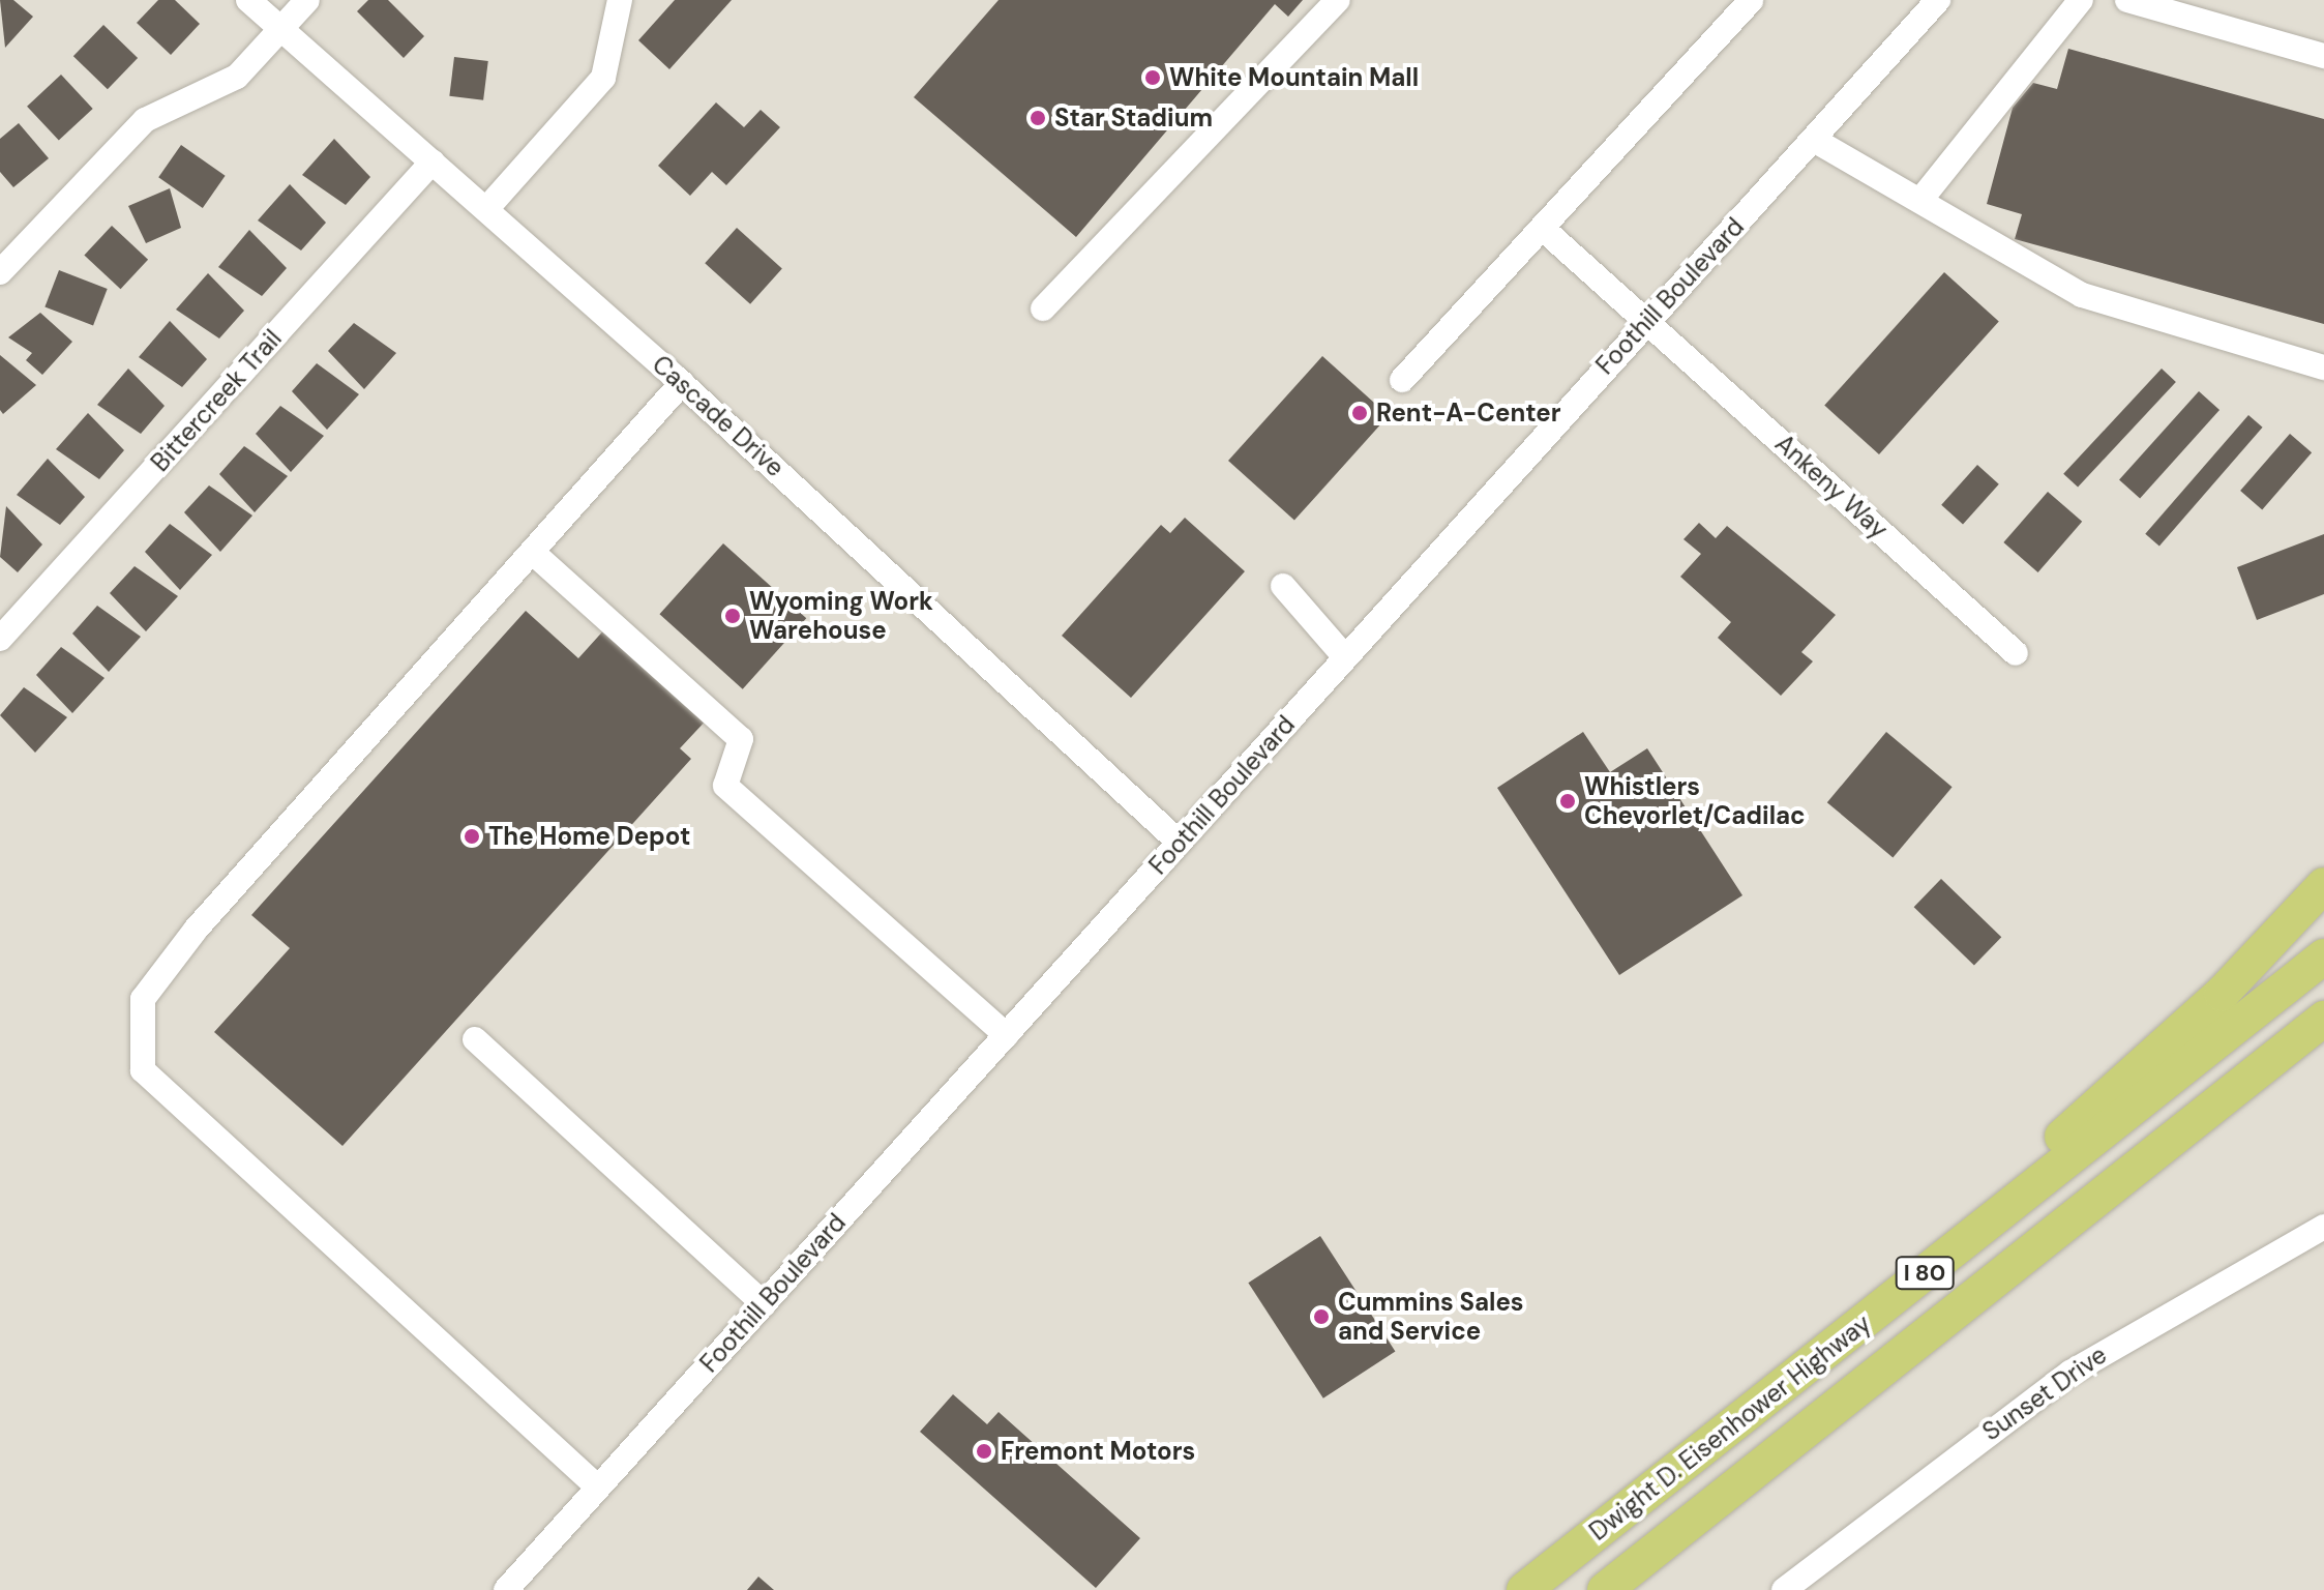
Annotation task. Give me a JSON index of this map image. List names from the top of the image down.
{
  "streets": {
    "highway": ["I 80", "Dwight D. Eisenhower Highway"],
    "street": [
      "Foothill Boulevard",
      "Bittercreek Trail",
      "Cascade Drive",
      "Ankeny Way",
      "Sunset Drive"
    ]
  },
  "crossings": [
    ["Foothill Boulevard", "Cascade Drive"],
    ["Foothill Boulevard", "Ankeny Way"],
    ["Bittercreek Trail", "Cascade Drive"]
  ],
  "places": [
    "White Mountain Mall",
    "Star Stadium",
    "Rent-A-Center",
    "Wyoming Work Warehouse",
    "Whistlers Chevorlet/Cadilac",
    "The Home Depot",
    "Cummins Sales and Service",
    "Fremont Motors"
  ]
}
